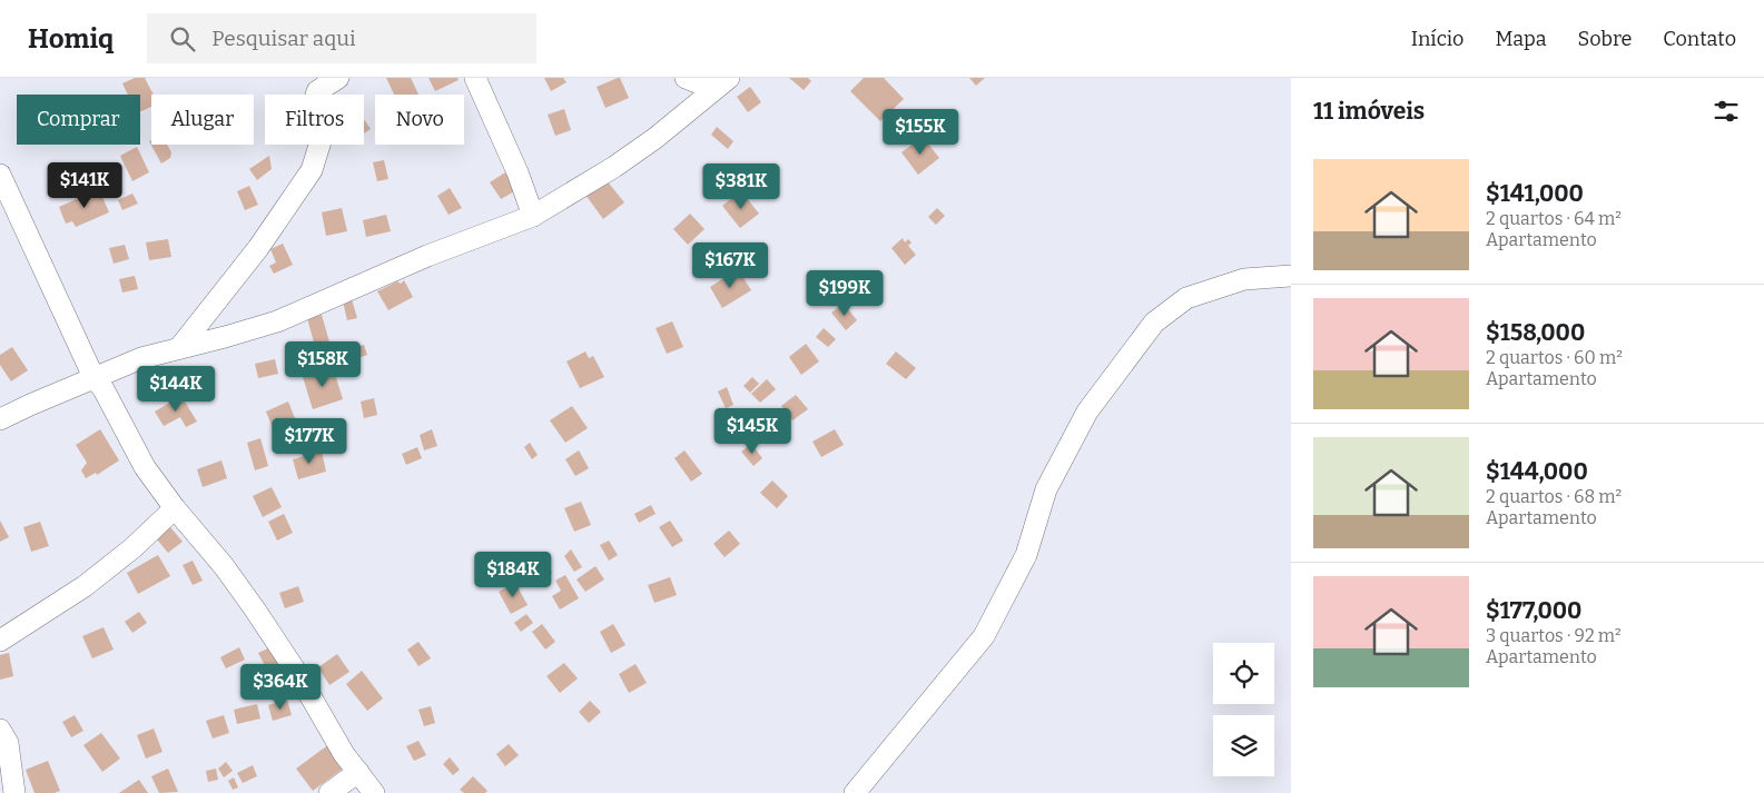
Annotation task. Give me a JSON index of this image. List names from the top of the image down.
{
  "page": {
    "header": "Homiq",
    "search": "Pesquisar aqui",
    "nav": [
      "Início",
      "Mapa",
      "Sobre",
      "Contato"
    ],
    "heading": "11 imóveis",
    "chip": [
      "Comprar",
      "Alugar",
      "Filtros",
      "Novo"
    ],
    "price": [
      "$155K",
      "$141K",
      "$381K",
      "$167K",
      "$199K",
      "$158K",
      "$144K",
      "$145K",
      "$177K",
      "$184K",
      "$364K"
    ],
    "list": [
      {
        "name": "$141,000",
        "note": "2 quartos · 64 m² · Apartamento"
      },
      {
        "name": "$158,000",
        "note": "2 quartos · 60 m² · Apartamento"
      },
      {
        "name": "$144,000",
        "note": "2 quartos · 68 m² · Apartamento"
      },
      {
        "name": "$177,000",
        "note": "3 quartos · 92 m² · Apartamento"
      }
    ]
  }
}
